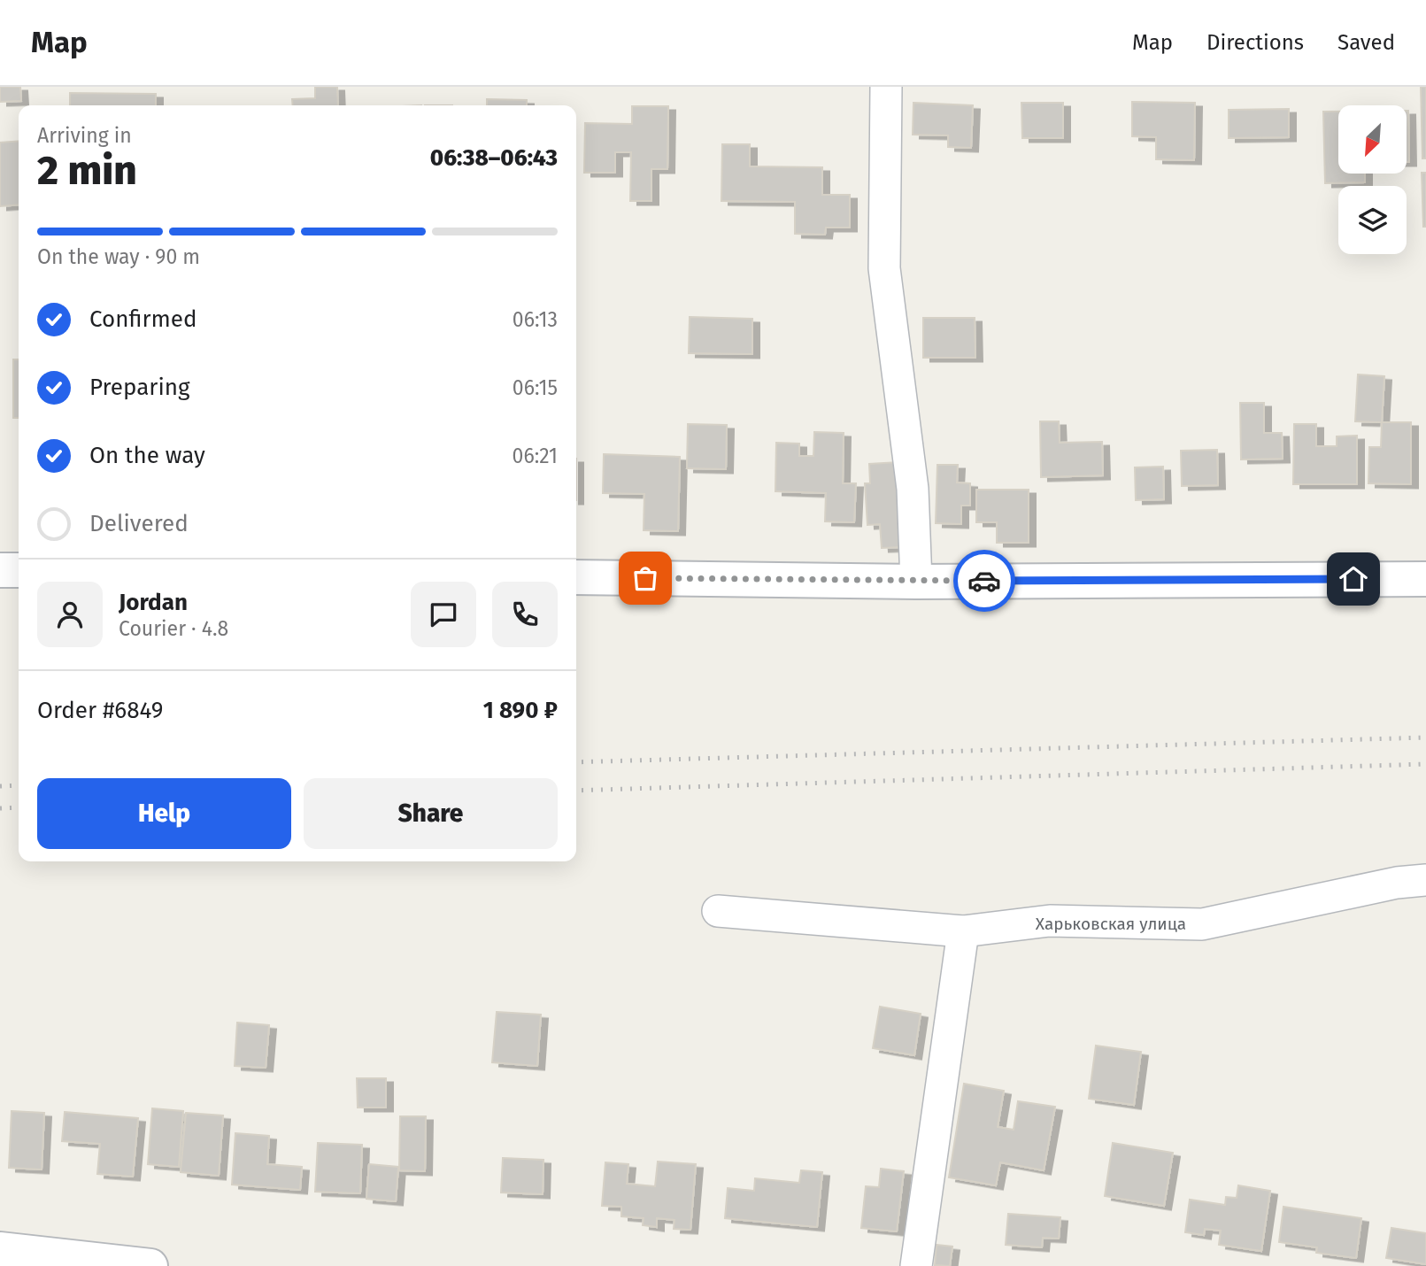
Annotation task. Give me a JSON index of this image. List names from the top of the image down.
{
  "streets": {
    "street": ["Харьковская улица"]
  },
  "north": "bottom left",
  "page": {
    "header": "Map",
    "nav": ["Map", "Directions", "Saved"],
    "heading": ["2 min", "Arriving in", "06:38–06:43"],
    "panel": [
      "Jordan",
      "Courier · 4.8",
      "Order #6849",
      "1 890 ₽"
    ],
    "bar": "On the way · 90 m",
    "list": [
      ["Confirmed", "06:13"],
      ["Preparing", "06:15"],
      ["On the way", "06:21"],
      "Delivered"
    ],
    "buttons": ["Help", "Share"]
  }
}
